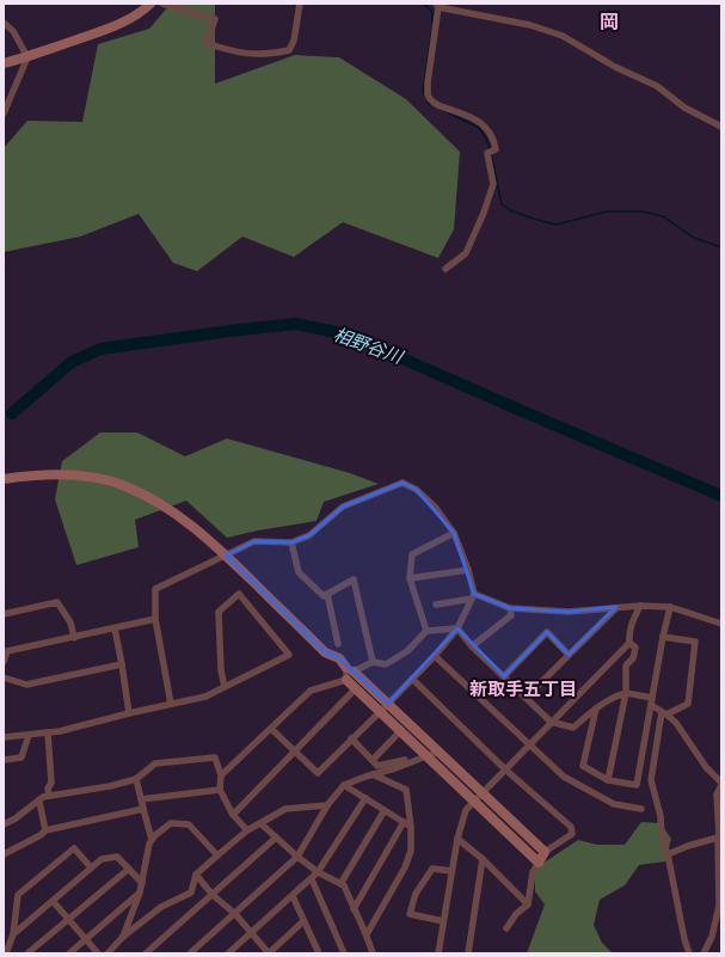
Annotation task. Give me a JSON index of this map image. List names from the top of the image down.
{
  "districts": ["岡", "新取手五丁目"],
  "water": ["相野谷川"]
}
